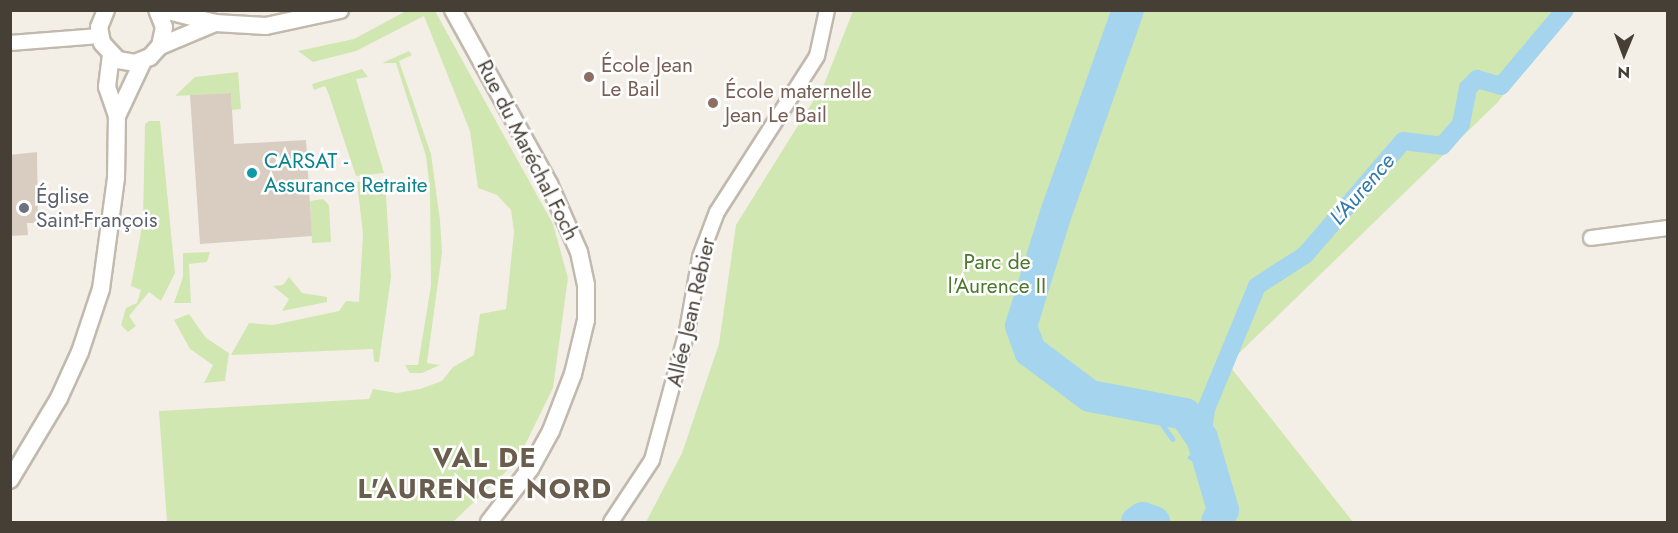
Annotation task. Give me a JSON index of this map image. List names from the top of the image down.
{
  "streets": {
    "street": ["Rue du Maréchal Foch", "Allée Jean Rebier"]
  },
  "districts": ["VAL DE L'AURENCE NORD"],
  "water": ["L'Aurence"],
  "parks": ["Parc de l'Aurence II"],
  "places": [
    "École Jean Le Bail",
    "École maternelle Jean Le Bail",
    "CARSAT - Assurance Retraite",
    "Église Saint-François"
  ],
  "north": "bottom"
}
